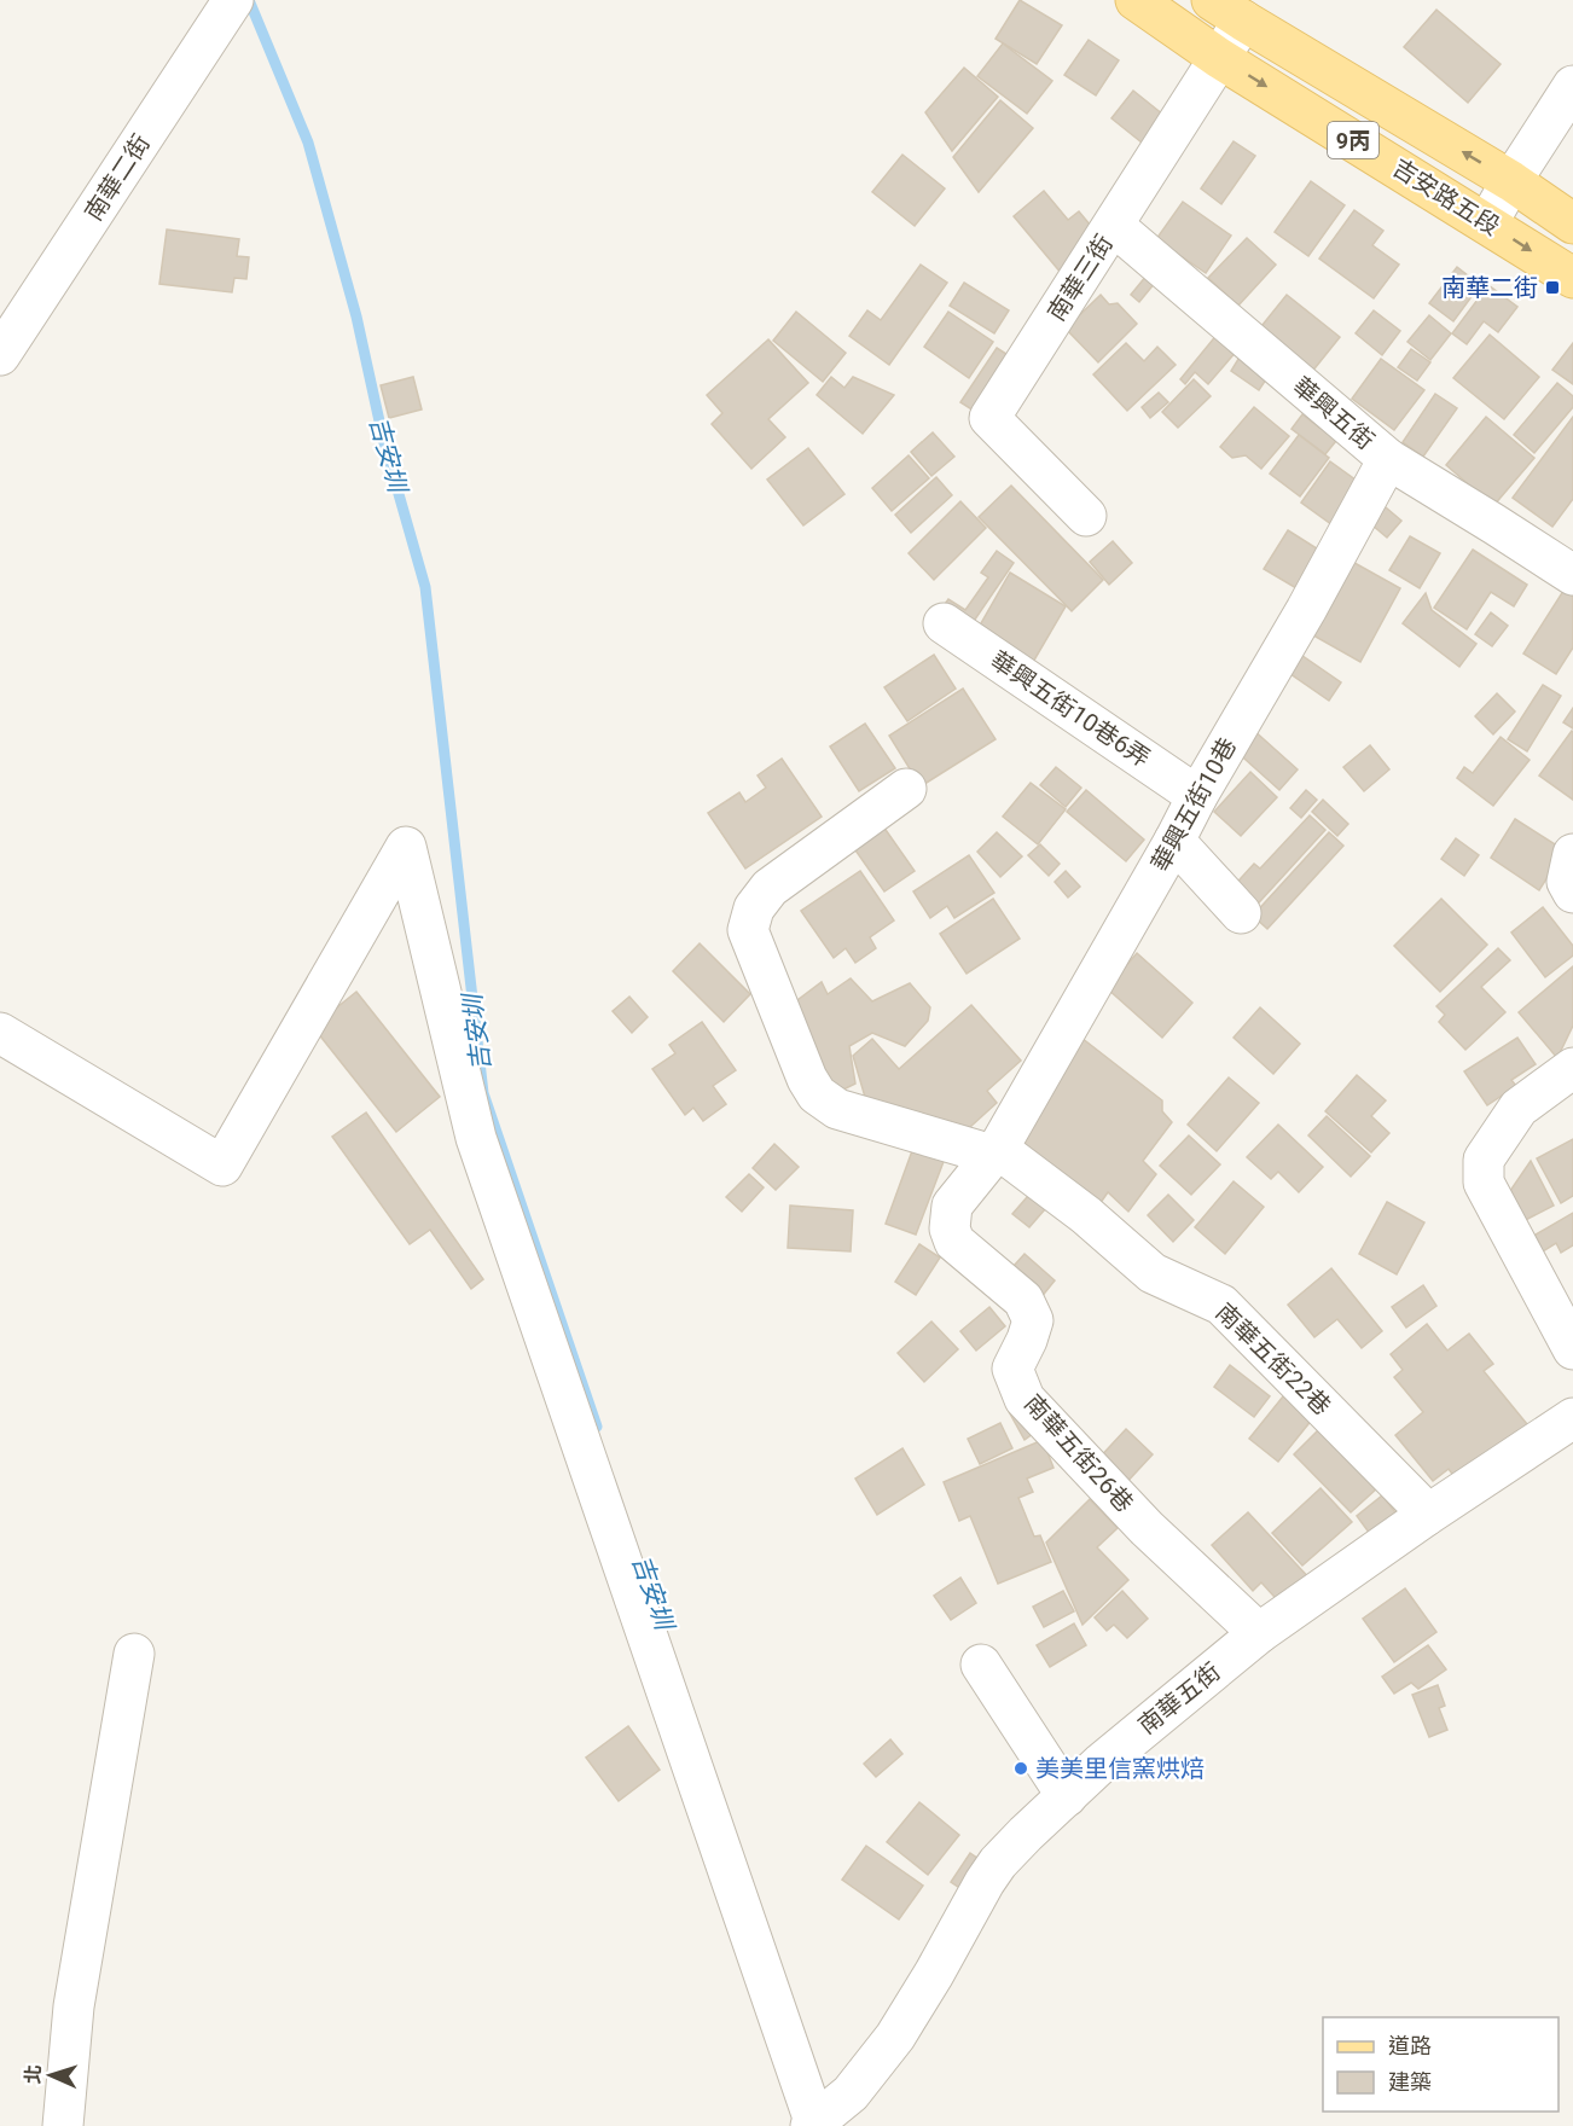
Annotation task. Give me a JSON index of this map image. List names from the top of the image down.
{
  "streets": {
    "main road": ["9丙", "吉安路五段"],
    "street": [
      "南華二街",
      "南華三街",
      "華興五街",
      "華興五街10巷6弄",
      "華興五街10巷",
      "南華五街22巷",
      "南華五街26巷",
      "南華五街"
    ]
  },
  "crossings": [
    ["吉安路五段", "南華三街"],
    ["南華三街", "華興五街"],
    ["華興五街", "華興五街10巷"],
    ["華興五街10巷6弄", "華興五街10巷"],
    ["華興五街10巷", "南華五街22巷"],
    ["華興五街10巷", "南華五街26巷"],
    ["南華五街22巷", "南華五街26巷"],
    ["南華五街22巷", "南華五街"],
    ["南華五街26巷", "南華五街"]
  ],
  "water": ["吉安圳"],
  "places": {
    "transit": ["南華二街"],
    "other": ["美美里信窯烘焙"]
  },
  "legend": ["道路", "建築"],
  "north": "left"
}
